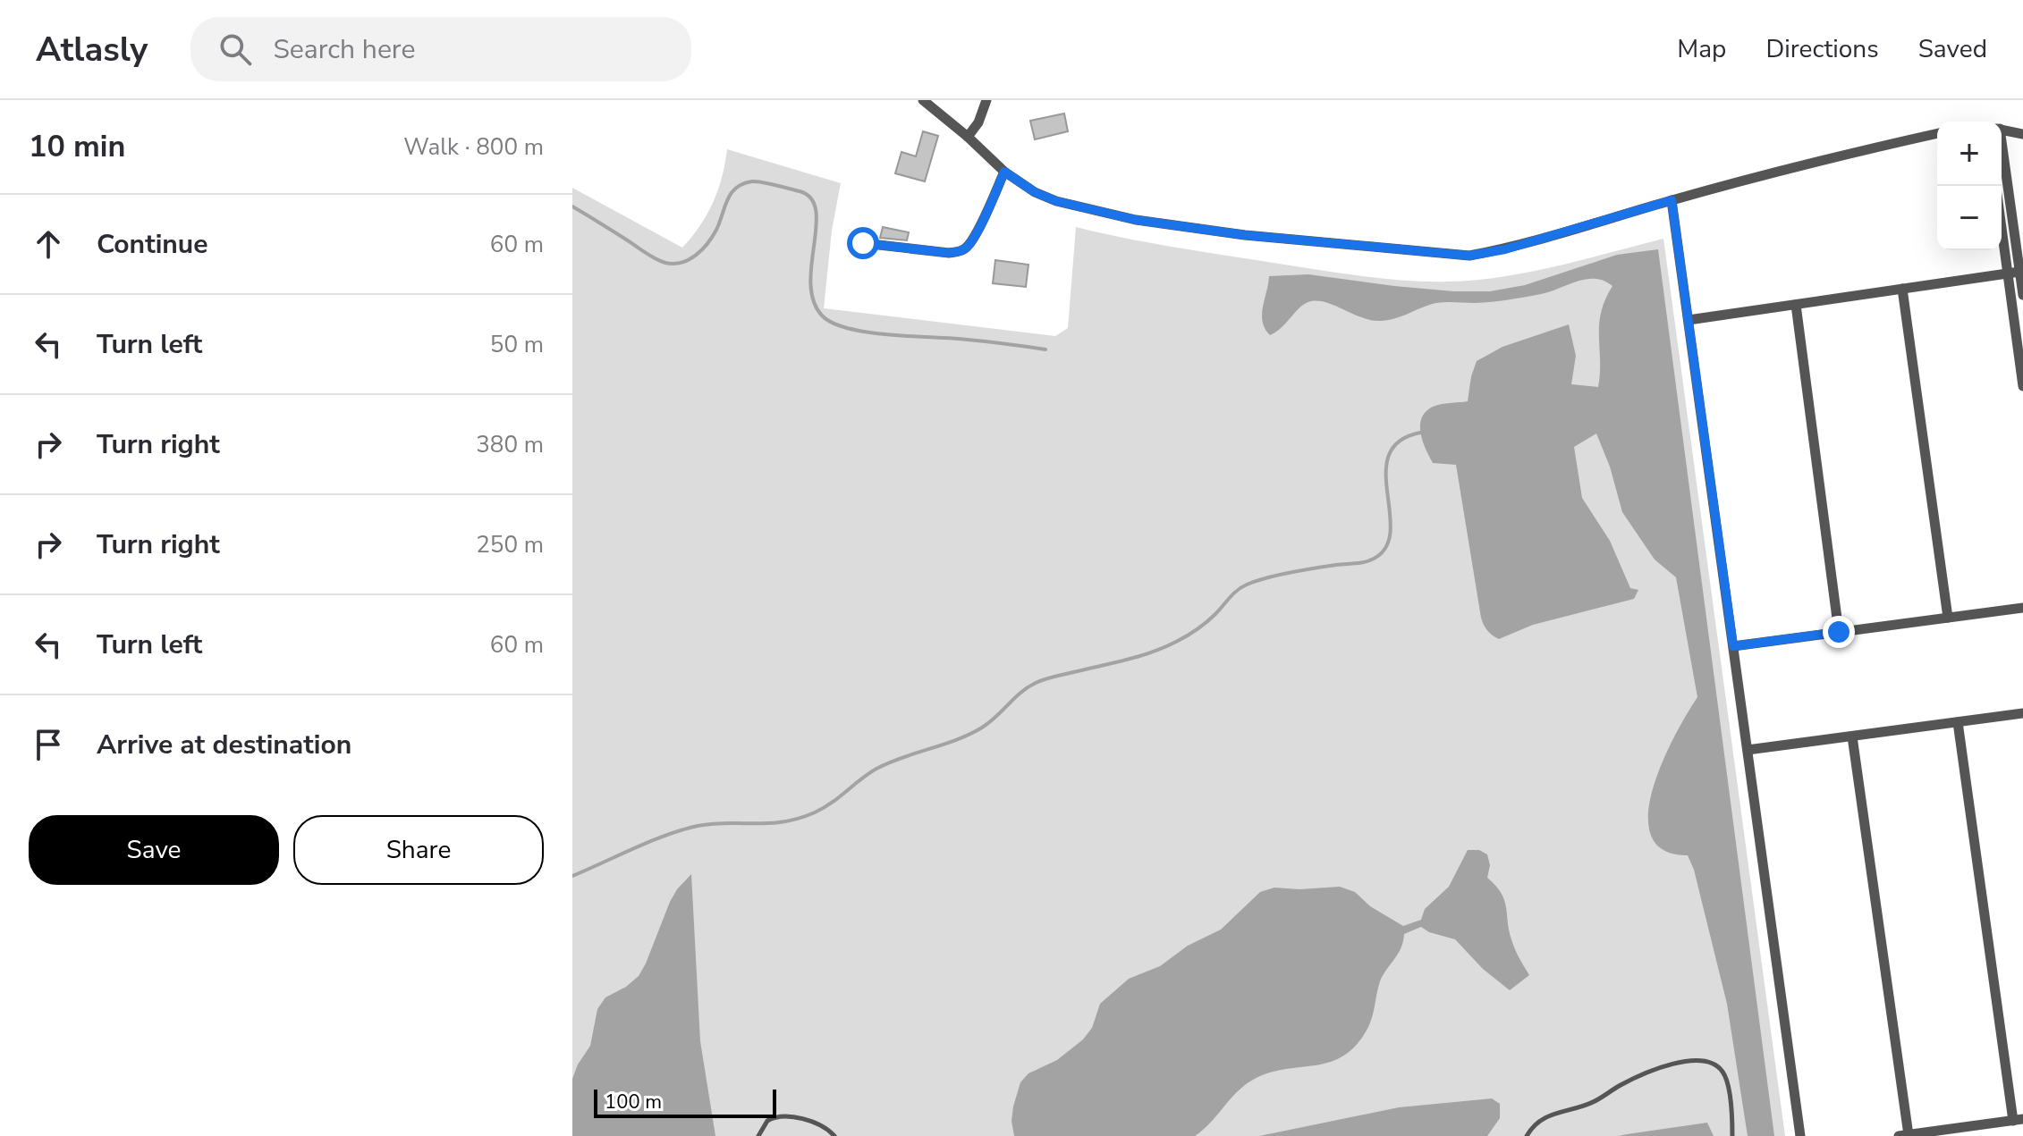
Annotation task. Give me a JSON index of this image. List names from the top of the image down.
{
  "scale_bar": "100 m",
  "page": {
    "header": "Atlasly",
    "search": "Search here",
    "nav": ["Map", "Directions", "Saved"],
    "heading": ["10 min", "Walk · 800 m"],
    "map_buttons": ["+", "−"],
    "list": [
      ["Continue", "60 m"],
      ["Turn left", "50 m"],
      ["Turn right", "380 m"],
      ["Turn right", "250 m"],
      ["Turn left", "60 m"],
      "Arrive at destination"
    ],
    "buttons": ["Save", "Share"],
    "scale": "100 m"
  }
}
